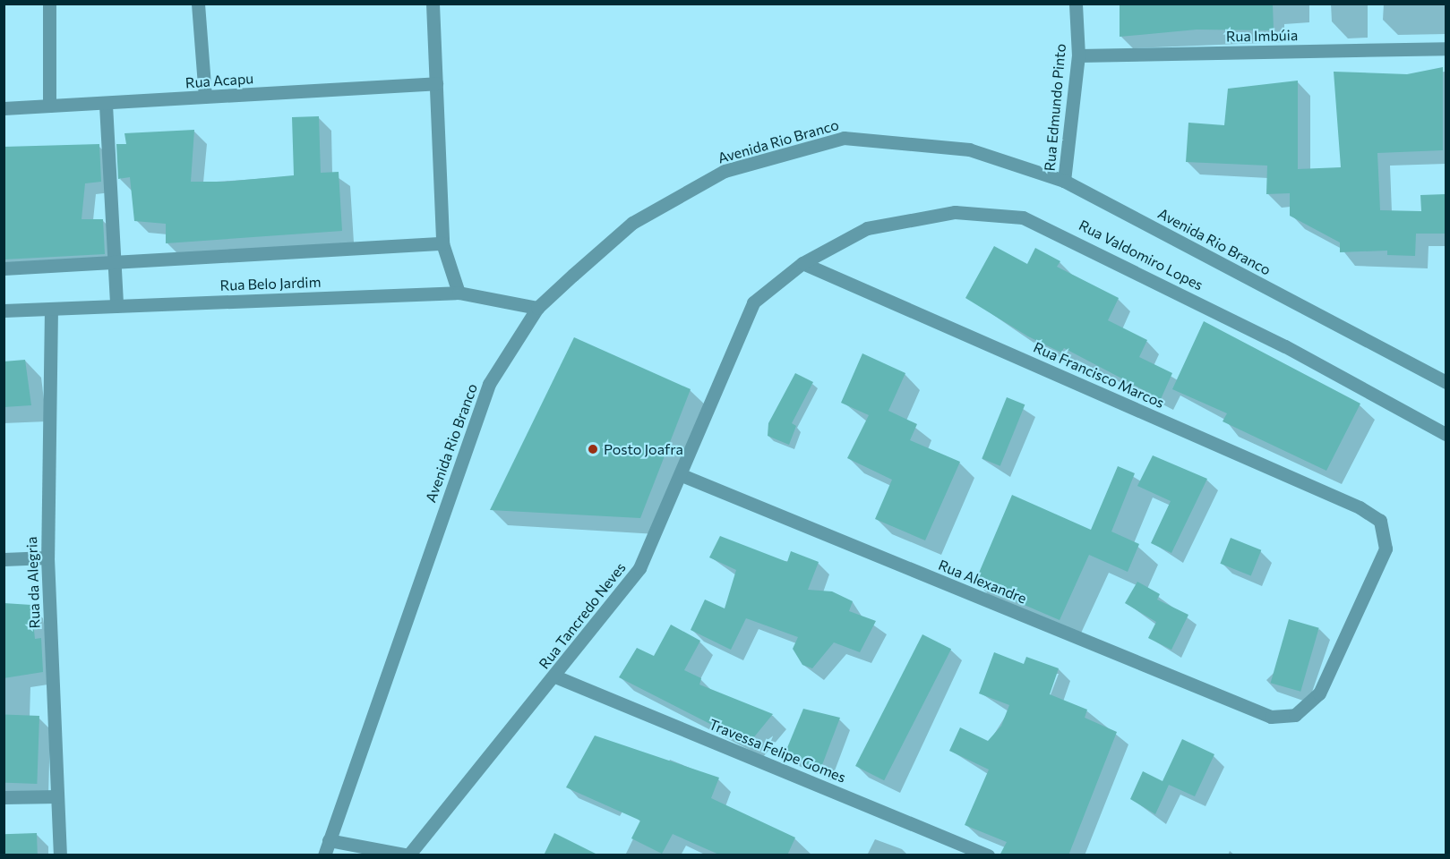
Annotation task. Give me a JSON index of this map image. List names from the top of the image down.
{
  "streets": {
    "street": [
      "Rua Imbúia",
      "Rua Acapu",
      "Rua Edmundo Pinto",
      "Avenida Rio Branco",
      "Rua Valdomiro Lopes",
      "Rua Belo Jardim",
      "Rua Francisco Marcos",
      "Rua Alexandre",
      "Rua da Alegria",
      "Rua Tancredo Neves",
      "Travessa Felipe Gomes"
    ]
  },
  "crossings": [
    ["Rua Imbúia", "Rua Edmundo Pinto"],
    ["Rua Edmundo Pinto", "Avenida Rio Branco"],
    ["Avenida Rio Branco", "Rua Belo Jardim"],
    ["Avenida Rio Branco", "Rua Tancredo Neves"],
    ["Rua Valdomiro Lopes", "Rua Francisco Marcos"],
    ["Rua Valdomiro Lopes", "Rua Tancredo Neves"],
    ["Rua Belo Jardim", "Rua da Alegria"],
    ["Rua Francisco Marcos", "Rua Alexandre"],
    ["Rua Francisco Marcos", "Rua Tancredo Neves"],
    ["Rua Alexandre", "Rua Tancredo Neves"],
    ["Rua Tancredo Neves", "Travessa Felipe Gomes"]
  ],
  "places": ["Posto Joafra"]
}
